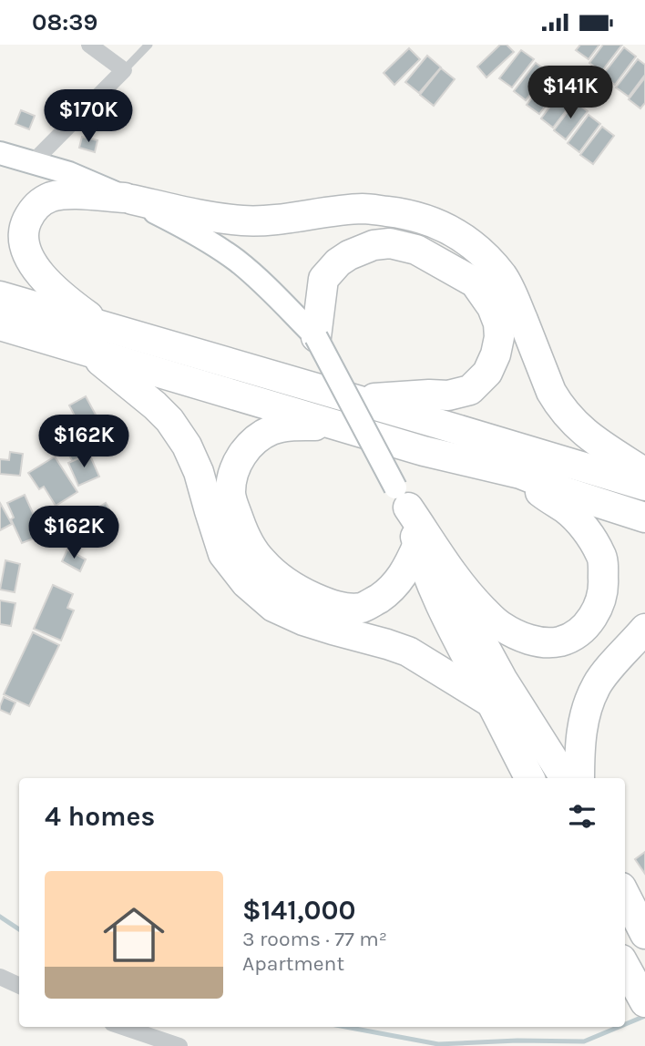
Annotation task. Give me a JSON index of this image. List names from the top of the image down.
{
  "page": {
    "status": "08:39",
    "price": [
      "$141K",
      "$170K",
      "$162K",
      "$162K"
    ],
    "heading": "4 homes",
    "list": [
      {
        "name": "$141,000",
        "note": "3 rooms · 77 m² · Apartment"
      }
    ]
  }
}
